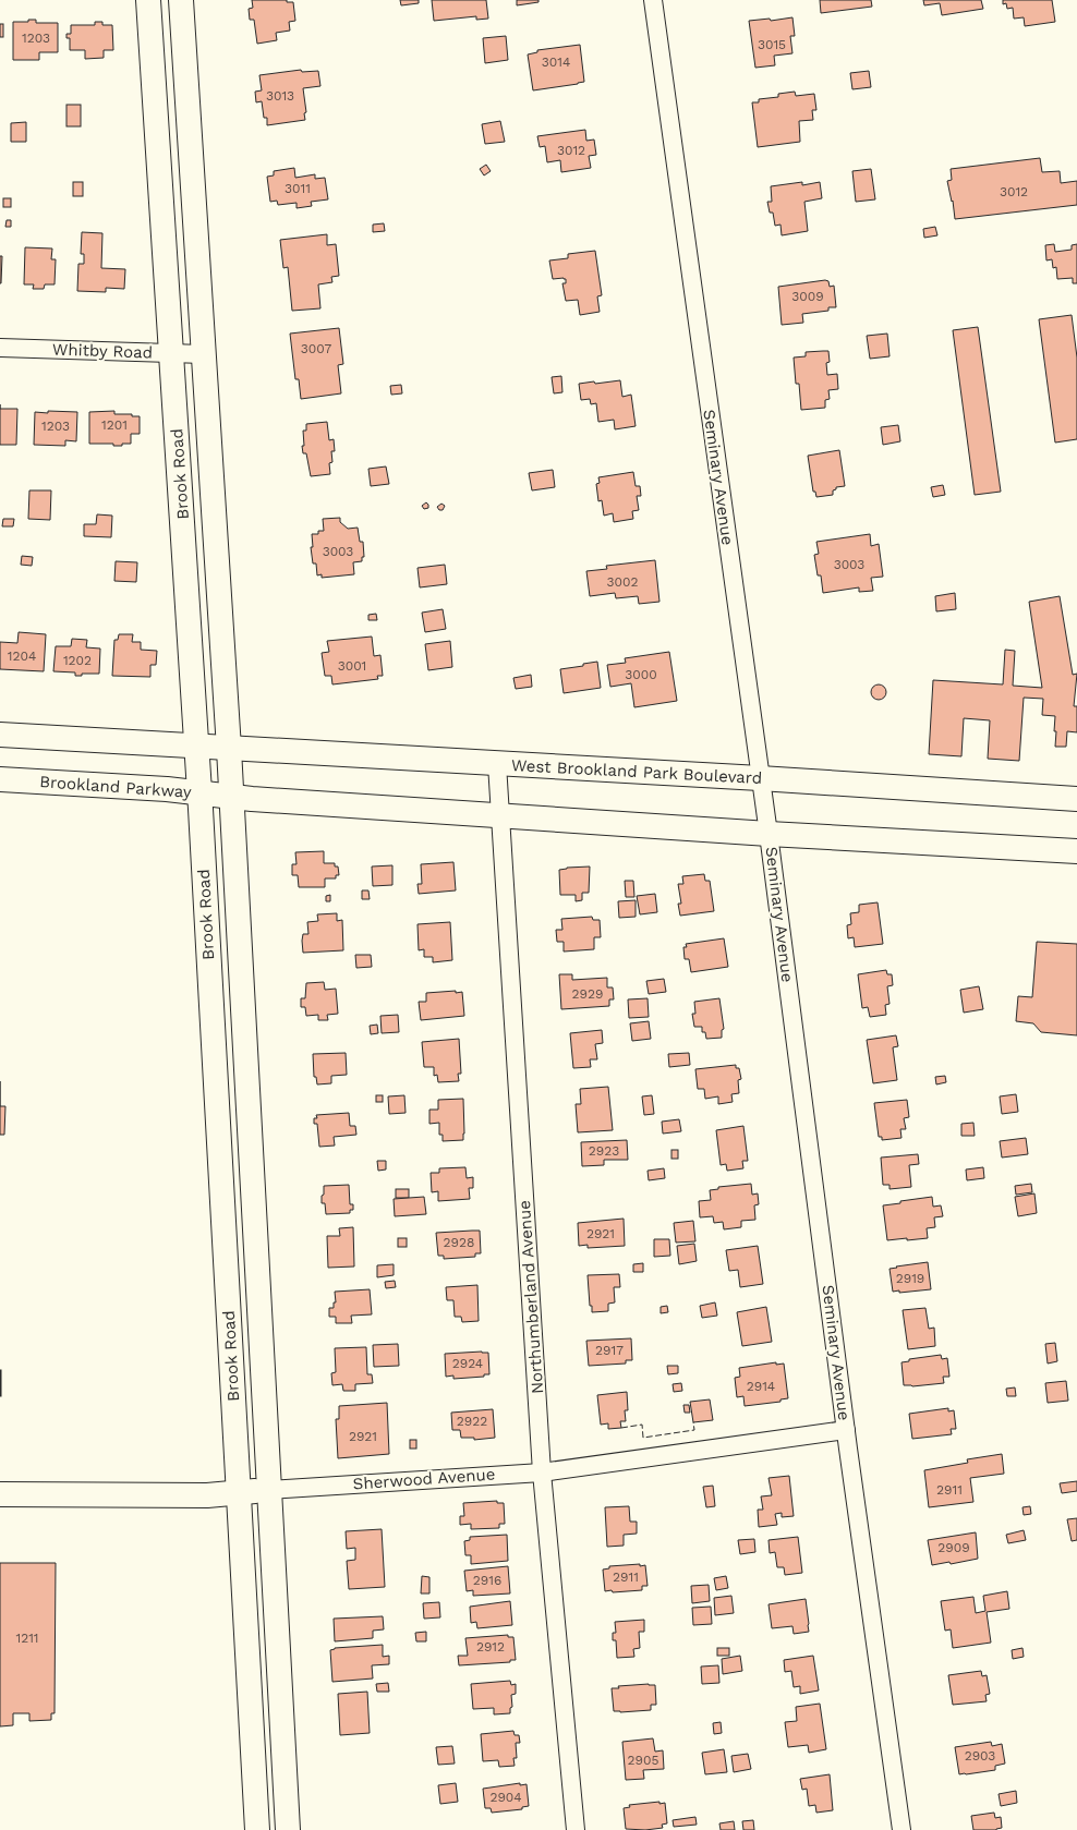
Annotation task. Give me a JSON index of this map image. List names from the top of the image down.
{
  "streets": {
    "main road": [
      "Brook Road",
      "West Brookland Park Boulevard",
      "Brookland Parkway",
      "Sherwood Avenue"
    ],
    "street": ["Whitby Road", "Seminary Avenue", "Northumberland Avenue"]
  },
  "crossings": [
    ["Whitby Road", "Brook Road"],
    ["Brook Road", "West Brookland Park Boulevard"],
    ["Brook Road", "Brookland Parkway"],
    ["Brook Road", "Sherwood Avenue"],
    ["Seminary Avenue", "West Brookland Park Boulevard"],
    ["Seminary Avenue", "Sherwood Avenue"],
    ["West Brookland Park Boulevard", "Northumberland Avenue"],
    ["Northumberland Avenue", "Sherwood Avenue"]
  ],
  "house_numbers": [
    "1203",
    "3015",
    "3014",
    "3013",
    "3012",
    "3011",
    "3012",
    "3009",
    "3007",
    "1201",
    "1203",
    "3003",
    "3003",
    "3002",
    "1204",
    "1202",
    "3001",
    "3000",
    "2929",
    "2923",
    "2921",
    "2928",
    "2919",
    "2917",
    "2924",
    "2914",
    "2922",
    "2921",
    "2911",
    "2909",
    "2911",
    "2916",
    "1211",
    "2912",
    "2903",
    "2905",
    "2904"
  ]
}
